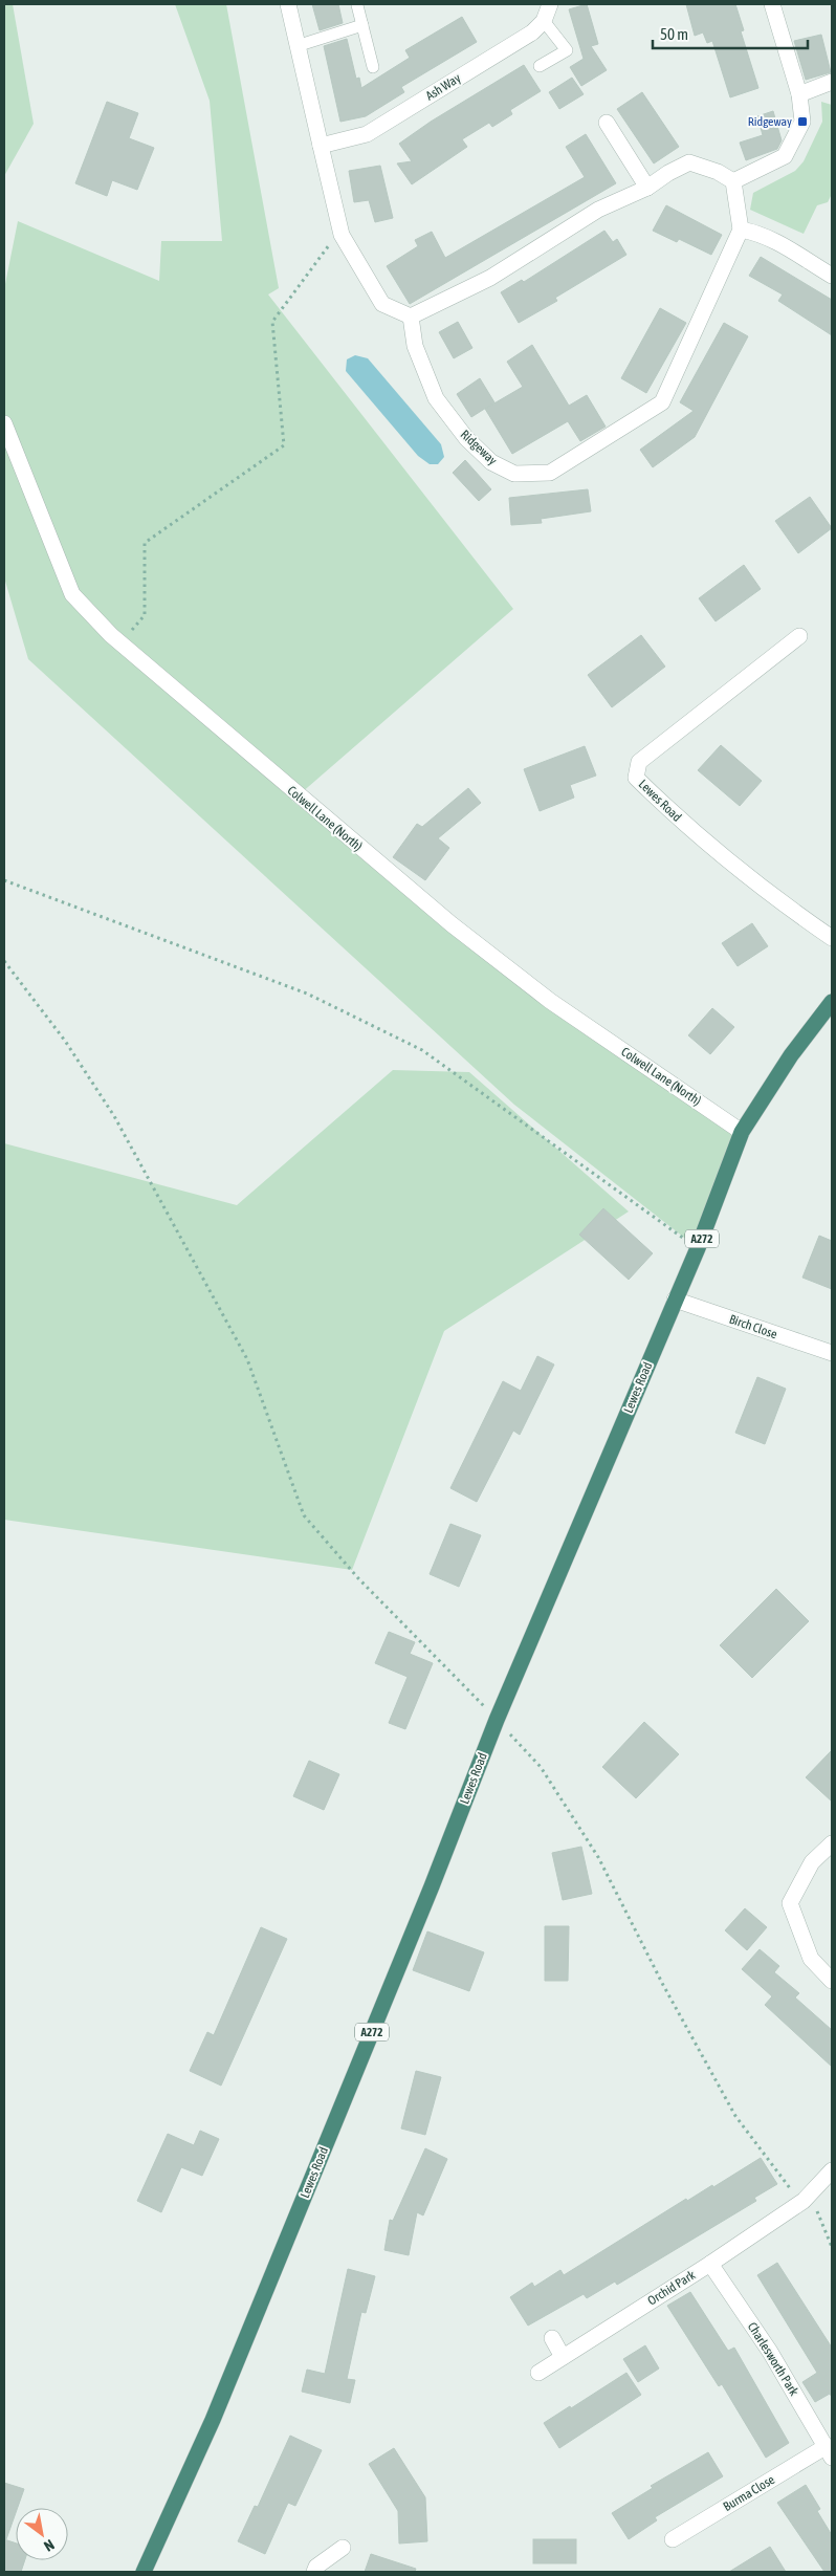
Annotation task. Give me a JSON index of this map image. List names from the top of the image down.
{
  "streets": {
    "highway": ["Lewes Road", "A272"],
    "street": [
      "Ash Way",
      "Ridgeway",
      "Colwell Lane (North)",
      "Birch Close",
      "Orchid Park",
      "Charlesworth Park",
      "Burma Close"
    ]
  },
  "crossings": [
    ["Lewes Road", "Colwell Lane (North)"],
    ["Lewes Road", "Birch Close"],
    ["Orchid Park", "Charlesworth Park"],
    ["Charlesworth Park", "Burma Close"]
  ],
  "places": {
    "transit": ["Ridgeway"]
  },
  "scale_bar": "50 m",
  "north": "bottom right"
}
